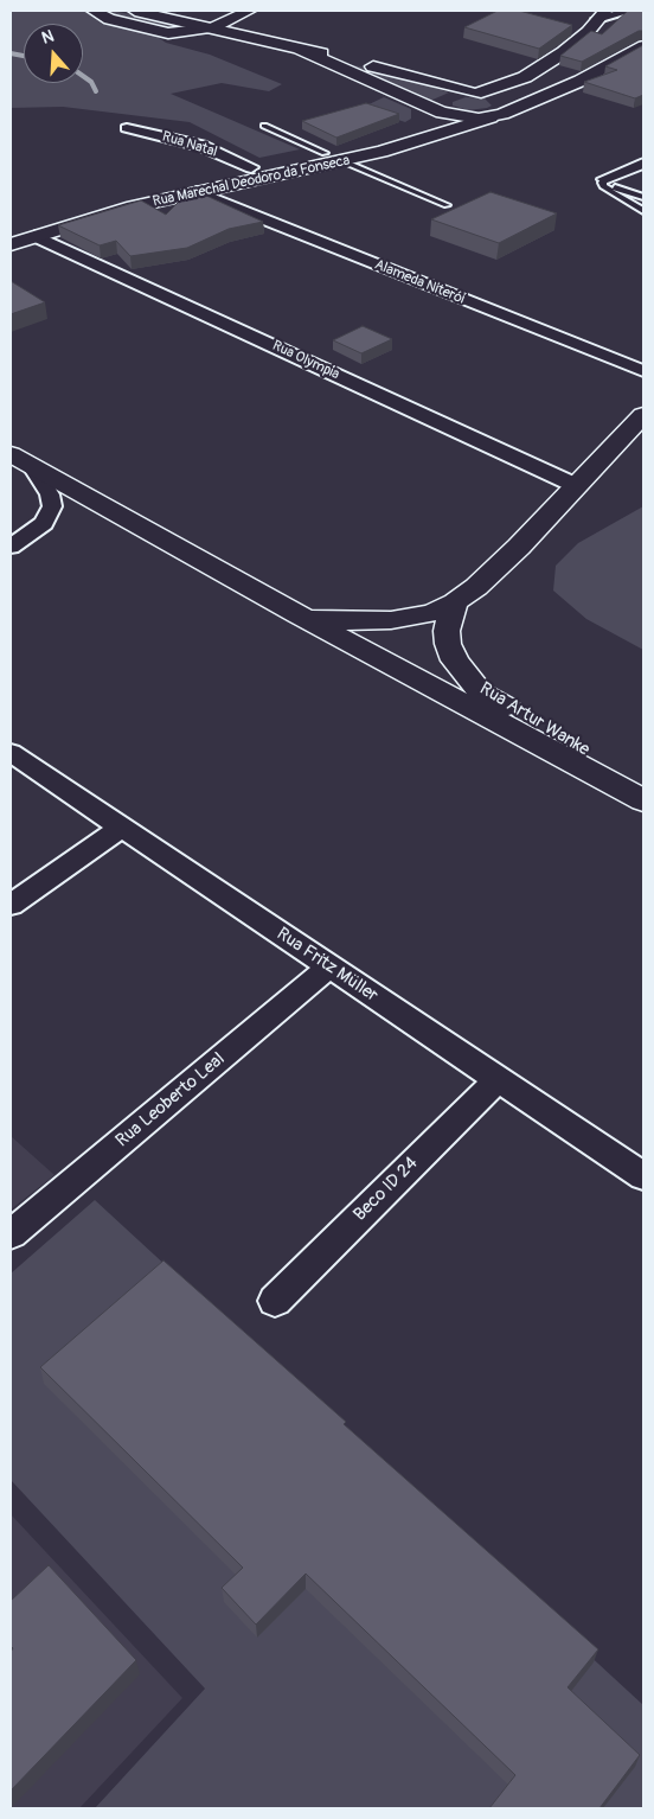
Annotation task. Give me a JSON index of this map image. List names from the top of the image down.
{
  "streets": {
    "main road": ["Rua Marechal Deodoro da Fonseca", "Rua Artur Wanke"],
    "street": [
      "Rua Natal",
      "Alameda Niterói",
      "Rua Olympia",
      "Rua Fritz Müller",
      "Rua Leoberto Leal",
      "Beco ID 24"
    ]
  },
  "crossings": [
    ["Rua Natal", "Rua Marechal Deodoro da Fonseca"],
    ["Rua Marechal Deodoro da Fonseca", "Alameda Niterói"],
    ["Rua Marechal Deodoro da Fonseca", "Rua Olympia"],
    ["Rua Fritz Müller", "Rua Leoberto Leal"],
    ["Rua Fritz Müller", "Beco ID 24"]
  ],
  "north": "top"
}
